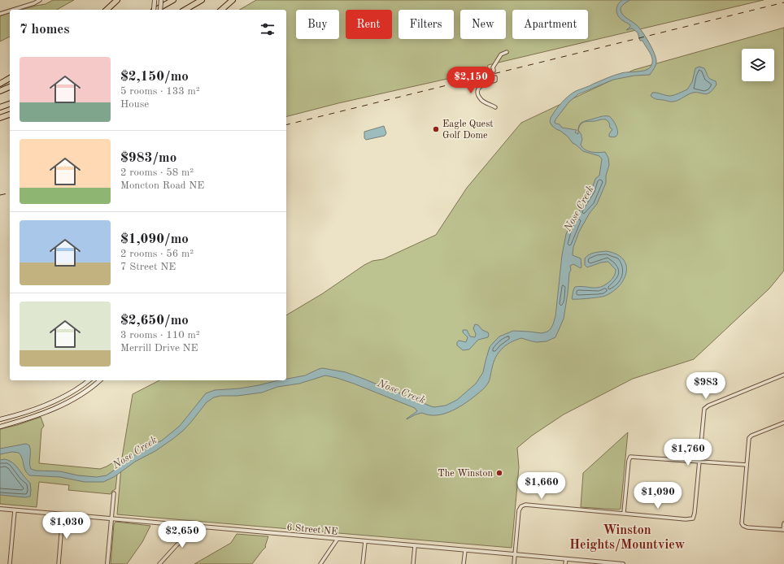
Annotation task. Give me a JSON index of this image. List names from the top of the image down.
{
  "streets": {
    "street": ["6 Street NE"]
  },
  "districts": ["Winston Heights/Mountview"],
  "water": ["Nose Creek"],
  "places": ["Eagle Quest Golf Dome", "The Winston"],
  "page": {
    "chip": [
      "Buy",
      "Rent",
      "Filters",
      "New",
      "Apartment"
    ],
    "heading": "7 homes",
    "list": [
      {
        "name": "$2,150/mo",
        "note": "5 rooms · 133 m² · House"
      },
      {
        "name": "$983/mo",
        "note": "2 rooms · 58 m² · Moncton Road NE"
      },
      {
        "name": "$1,090/mo",
        "note": "2 rooms · 56 m² · 7 Street NE"
      },
      {
        "name": "$2,650/mo",
        "note": "3 rooms · 110 m² · Merrill Drive NE"
      }
    ],
    "price": [
      "$2,150",
      "$983",
      "$1,760",
      "$1,660",
      "$1,090",
      "$1,030",
      "$2,650"
    ]
  }
}
